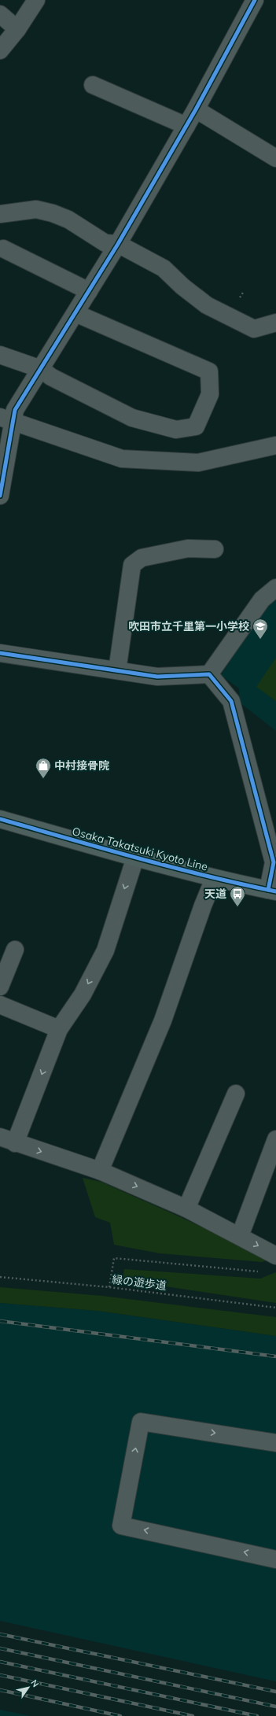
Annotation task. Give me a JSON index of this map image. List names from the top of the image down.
{
  "streets": {
    "main road": ["Osaka Takatsuki Kyoto Line"],
    "path": ["緑の遊歩道"]
  },
  "places": {
    "school or university": ["吹田市立千里第一小学校"],
    "shop": ["中村接骨院"],
    "bus stop": ["天道"]
  },
  "north": "top right"
}
